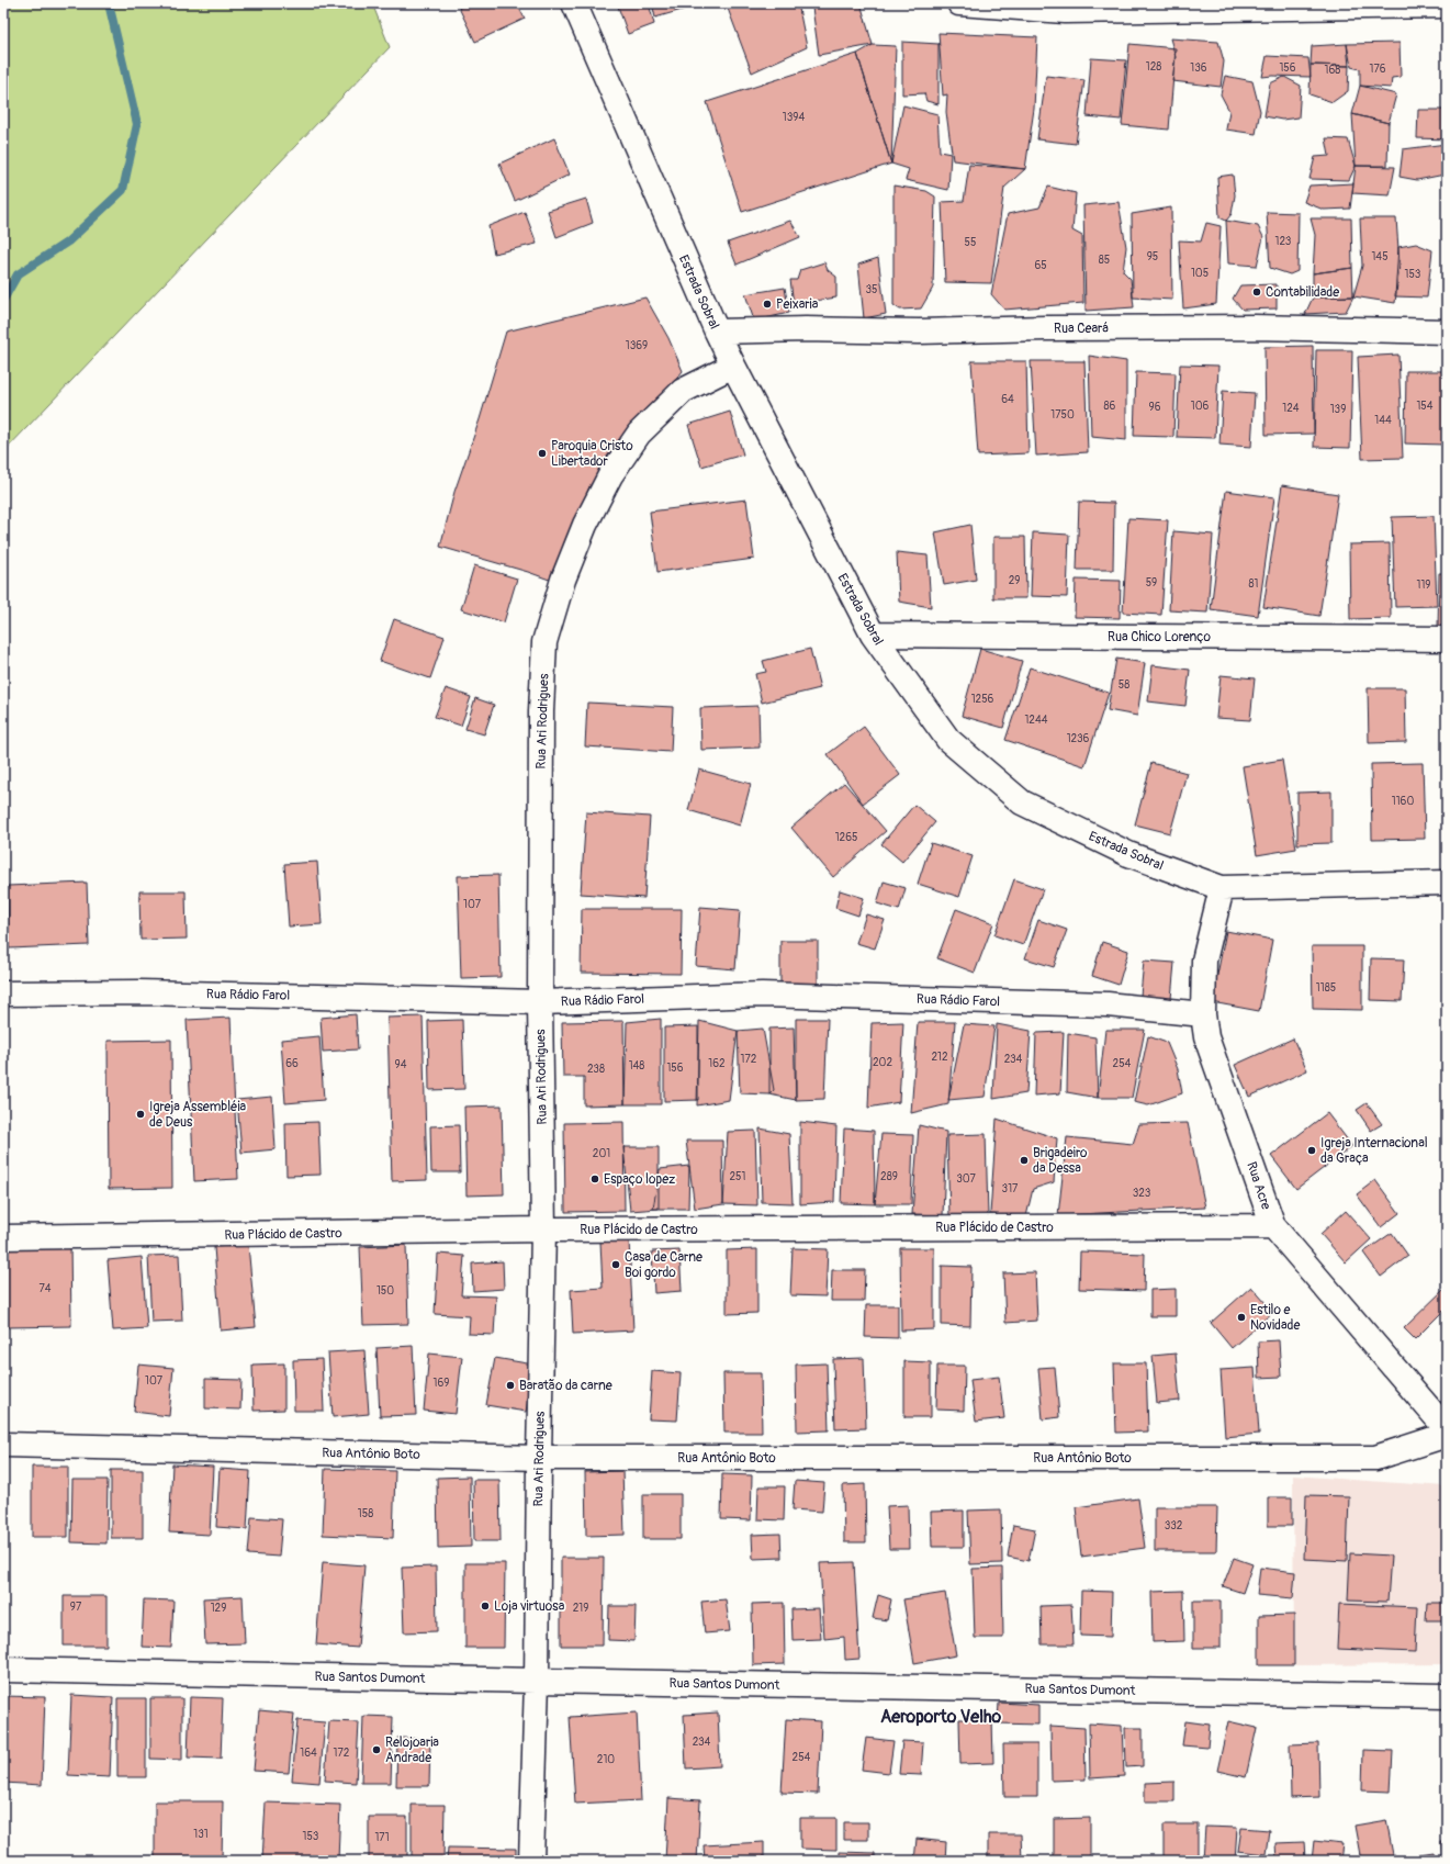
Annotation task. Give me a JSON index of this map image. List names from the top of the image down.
{
  "streets": {
    "street": [
      "Estrada Sobral",
      "Rua Ceará",
      "Rua Chico Lorenço",
      "Rua Ari Rodrigues",
      "Rua Rádio Farol",
      "Rua Acre",
      "Rua Plácido de Castro",
      "Rua Antônio Boto",
      "Rua Santos Dumont"
    ]
  },
  "crossings": [
    ["Estrada Sobral", "Rua Ceará"],
    ["Estrada Sobral", "Rua Chico Lorenço"],
    ["Estrada Sobral", "Rua Ari Rodrigues"],
    ["Estrada Sobral", "Rua Acre"],
    ["Rua Ari Rodrigues", "Rua Rádio Farol"],
    ["Rua Ari Rodrigues", "Rua Plácido de Castro"],
    ["Rua Ari Rodrigues", "Rua Antônio Boto"],
    ["Rua Ari Rodrigues", "Rua Santos Dumont"],
    ["Rua Rádio Farol", "Rua Acre"],
    ["Rua Acre", "Rua Plácido de Castro"]
  ],
  "districts": ["Aeroporto Velho"],
  "places": [
    "Contabilidade",
    "Peixaria",
    "Paroquia Cristo Libertador",
    "Igreja Assembléia de Deus",
    "Igreja Internacional da Graça",
    "Brigadeiro da Dessa",
    "Espaço lopez",
    "Casa de Carne Boi gordo",
    "Estilo e Novidade",
    "Baratão da carne",
    "Loja virtuosa",
    "Relojoaria Andrade"
  ],
  "house_numbers": [
    "128",
    "136",
    "156",
    "176",
    "168",
    "1394",
    "123",
    "55",
    "95",
    "145",
    "85",
    "65",
    "105",
    "153",
    "35",
    "1369",
    "64",
    "86",
    "106",
    "154",
    "96",
    "124",
    "139",
    "1750",
    "144",
    "29",
    "59",
    "81",
    "119",
    "58",
    "1256",
    "1244",
    "1236",
    "1160",
    "1265",
    "107",
    "1185",
    "212",
    "172",
    "234",
    "202",
    "66",
    "162",
    "254",
    "94",
    "148",
    "156",
    "238",
    "201",
    "251",
    "289",
    "307",
    "317",
    "323",
    "74",
    "150",
    "107",
    "169",
    "158",
    "332",
    "97",
    "129",
    "219",
    "234",
    "164",
    "172",
    "254",
    "210",
    "131",
    "153",
    "171"
  ]
}
